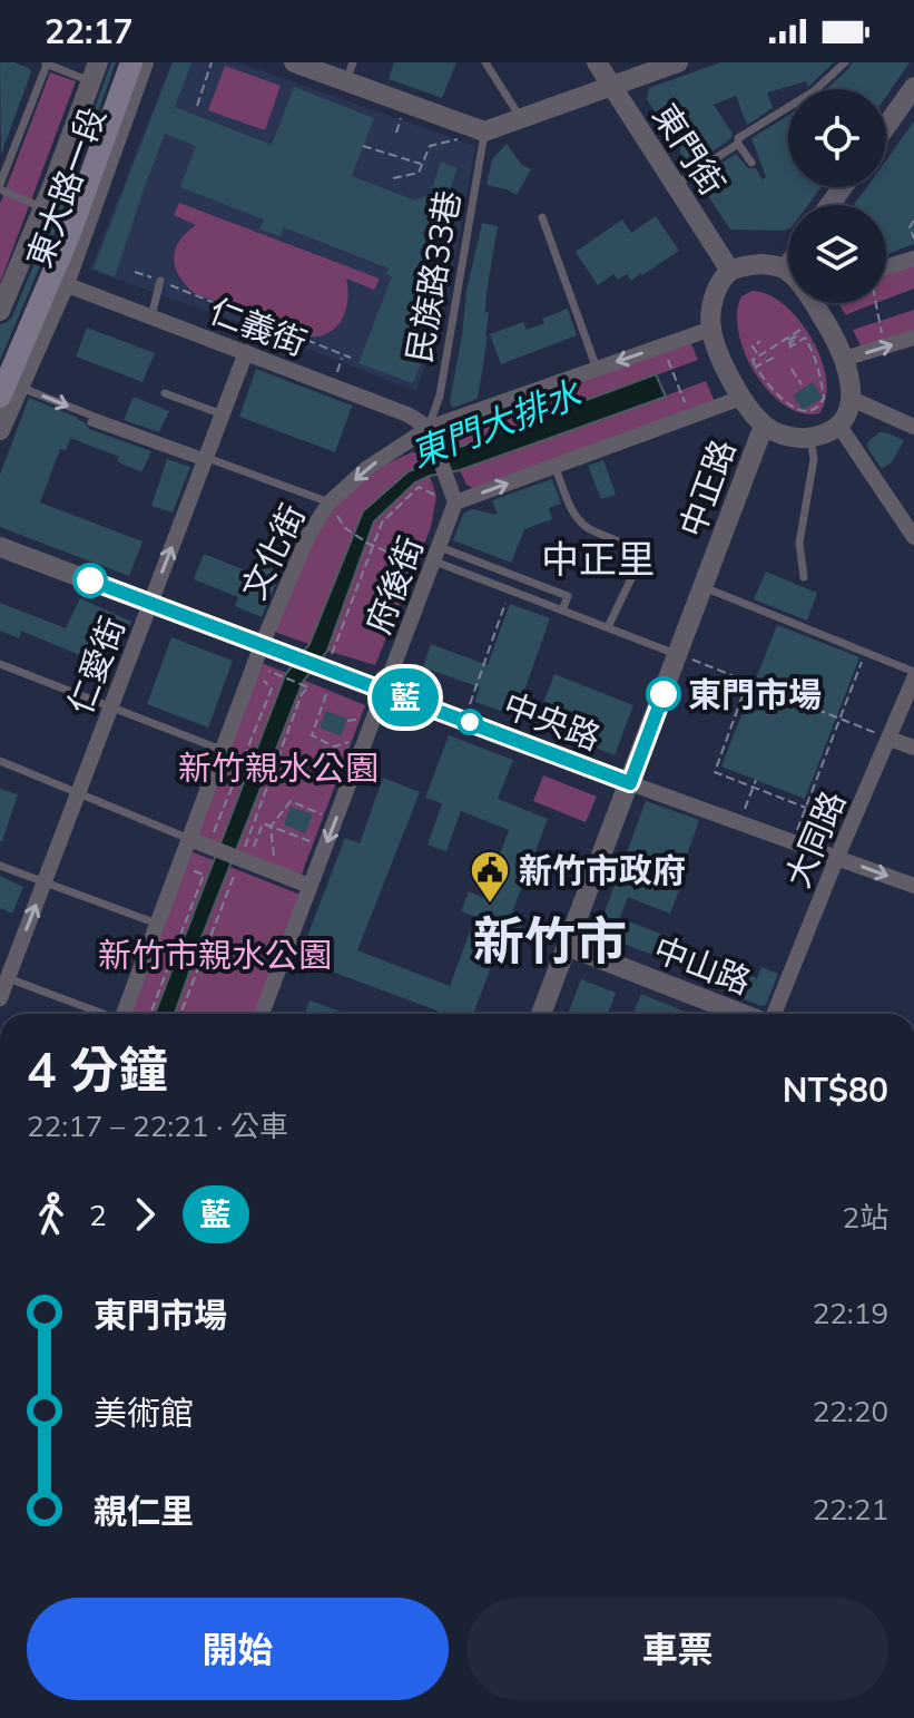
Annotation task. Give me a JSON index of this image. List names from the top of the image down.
{
  "streets": {
    "street": [
      "東門街",
      "東大路一段",
      "仁義街",
      "中正路",
      "文化街",
      "府後街",
      "仁愛街",
      "中央路",
      "大同路",
      "中山路"
    ],
    "lane": ["民族路33巷"]
  },
  "crossings": [
    ["東大路一段", "仁義街"],
    ["民族路33巷", "仁義街"],
    ["民族路33巷", "文化街"],
    ["仁義街", "文化街"],
    ["仁義街", "仁愛街"],
    ["中正路", "中央路"],
    ["中正路", "中山路"],
    ["府後街", "中央路"],
    ["中央路", "大同路"]
  ],
  "one_way": ["仁愛街"],
  "districts": ["中正里", "新竹市"],
  "water": ["東門大排水"],
  "parks": ["新竹親水公園", "新竹市親水公園"],
  "places": {
    "other": ["東門市場"],
    "public building": ["新竹市政府"]
  },
  "lines": ["bus line 藍"],
  "page": {
    "status": "22:17",
    "on_map": "藍",
    "heading": ["4 分鐘", "22:17 – 22:21 · 公車", "NT$80"],
    "legs": ["2", "藍", "2站"],
    "list": [
      {
        "name": "東門市場",
        "value": "22:19"
      },
      {
        "name": "美術館",
        "value": "22:20"
      },
      {
        "name": "親仁里",
        "value": "22:21"
      }
    ],
    "buttons": ["開始", "車票"]
  }
}
